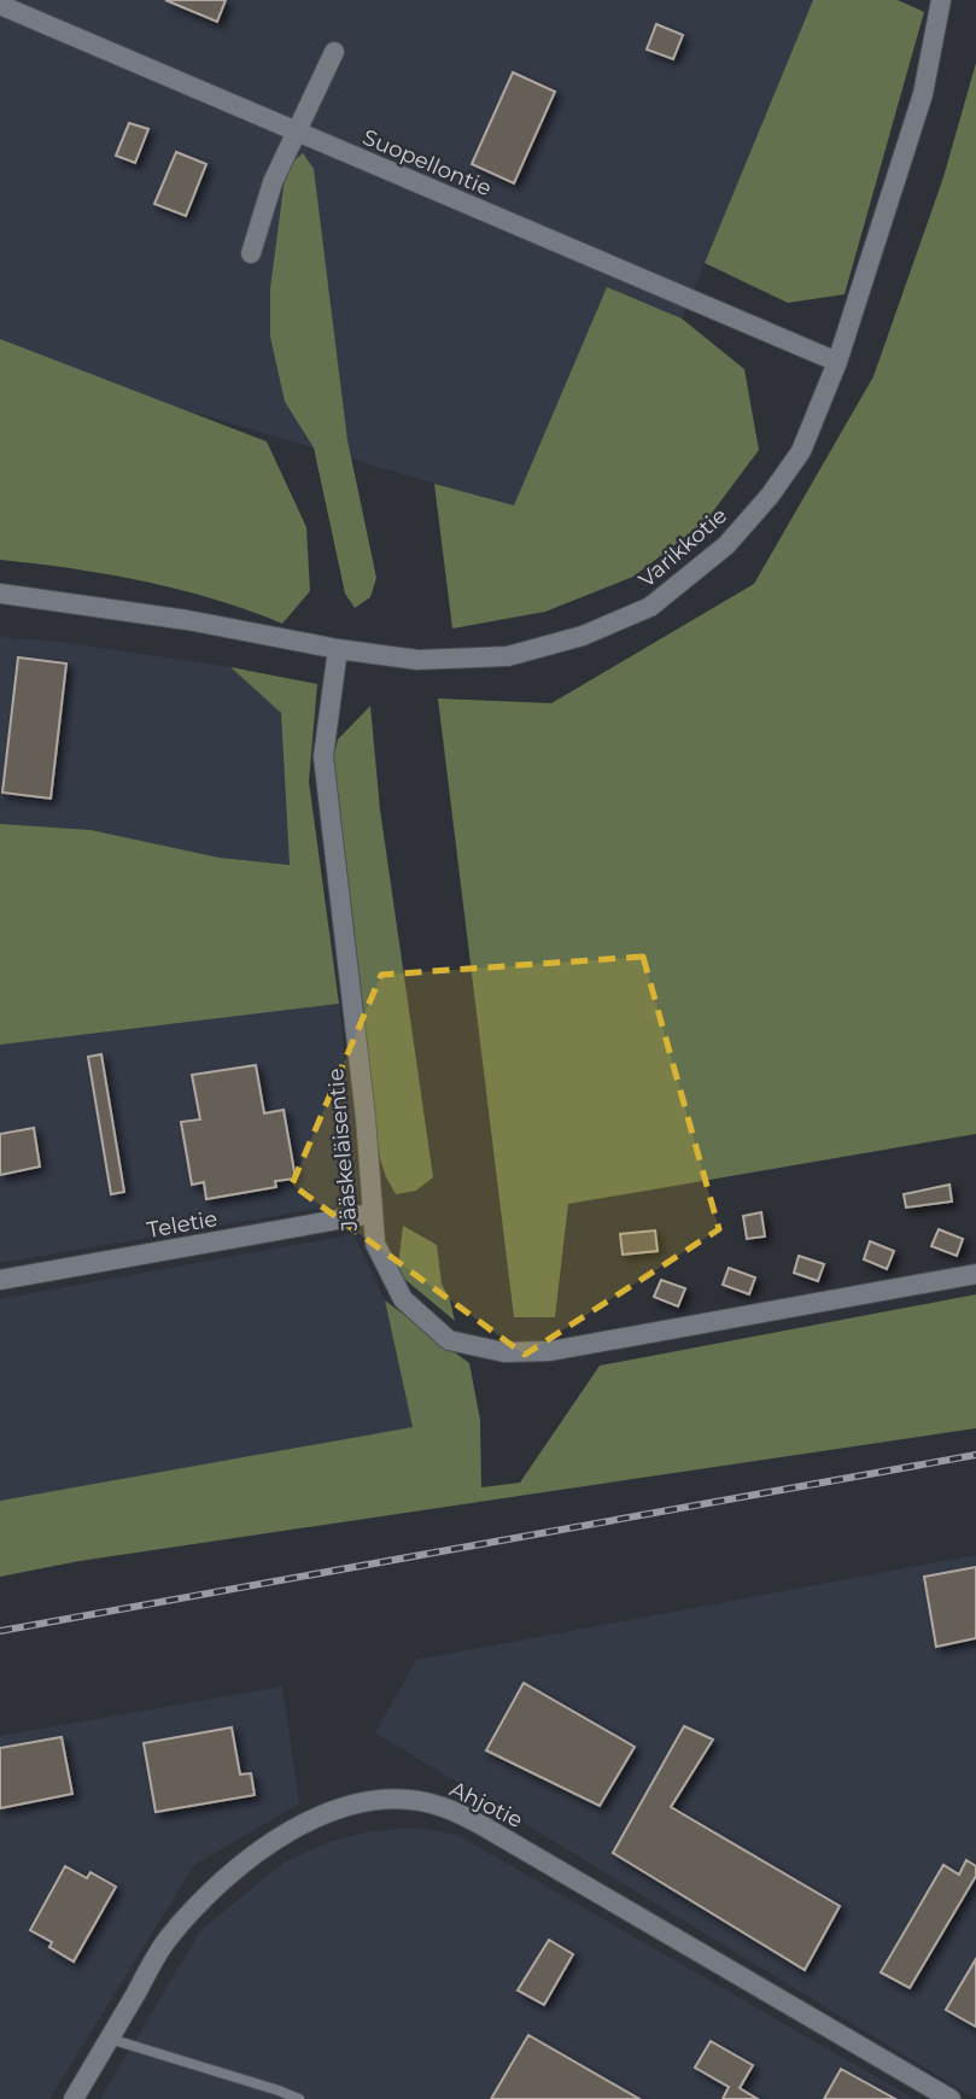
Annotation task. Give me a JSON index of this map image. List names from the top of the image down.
{
  "streets": {
    "street": [
      "Suopellontie",
      "Varikkotie",
      "Jääskeläisentie",
      "Teletie",
      "Ahjotie"
    ]
  },
  "crossings": [
    ["Suopellontie", "Varikkotie"],
    ["Varikkotie", "Jääskeläisentie"],
    ["Jääskeläisentie", "Teletie"]
  ]
}
